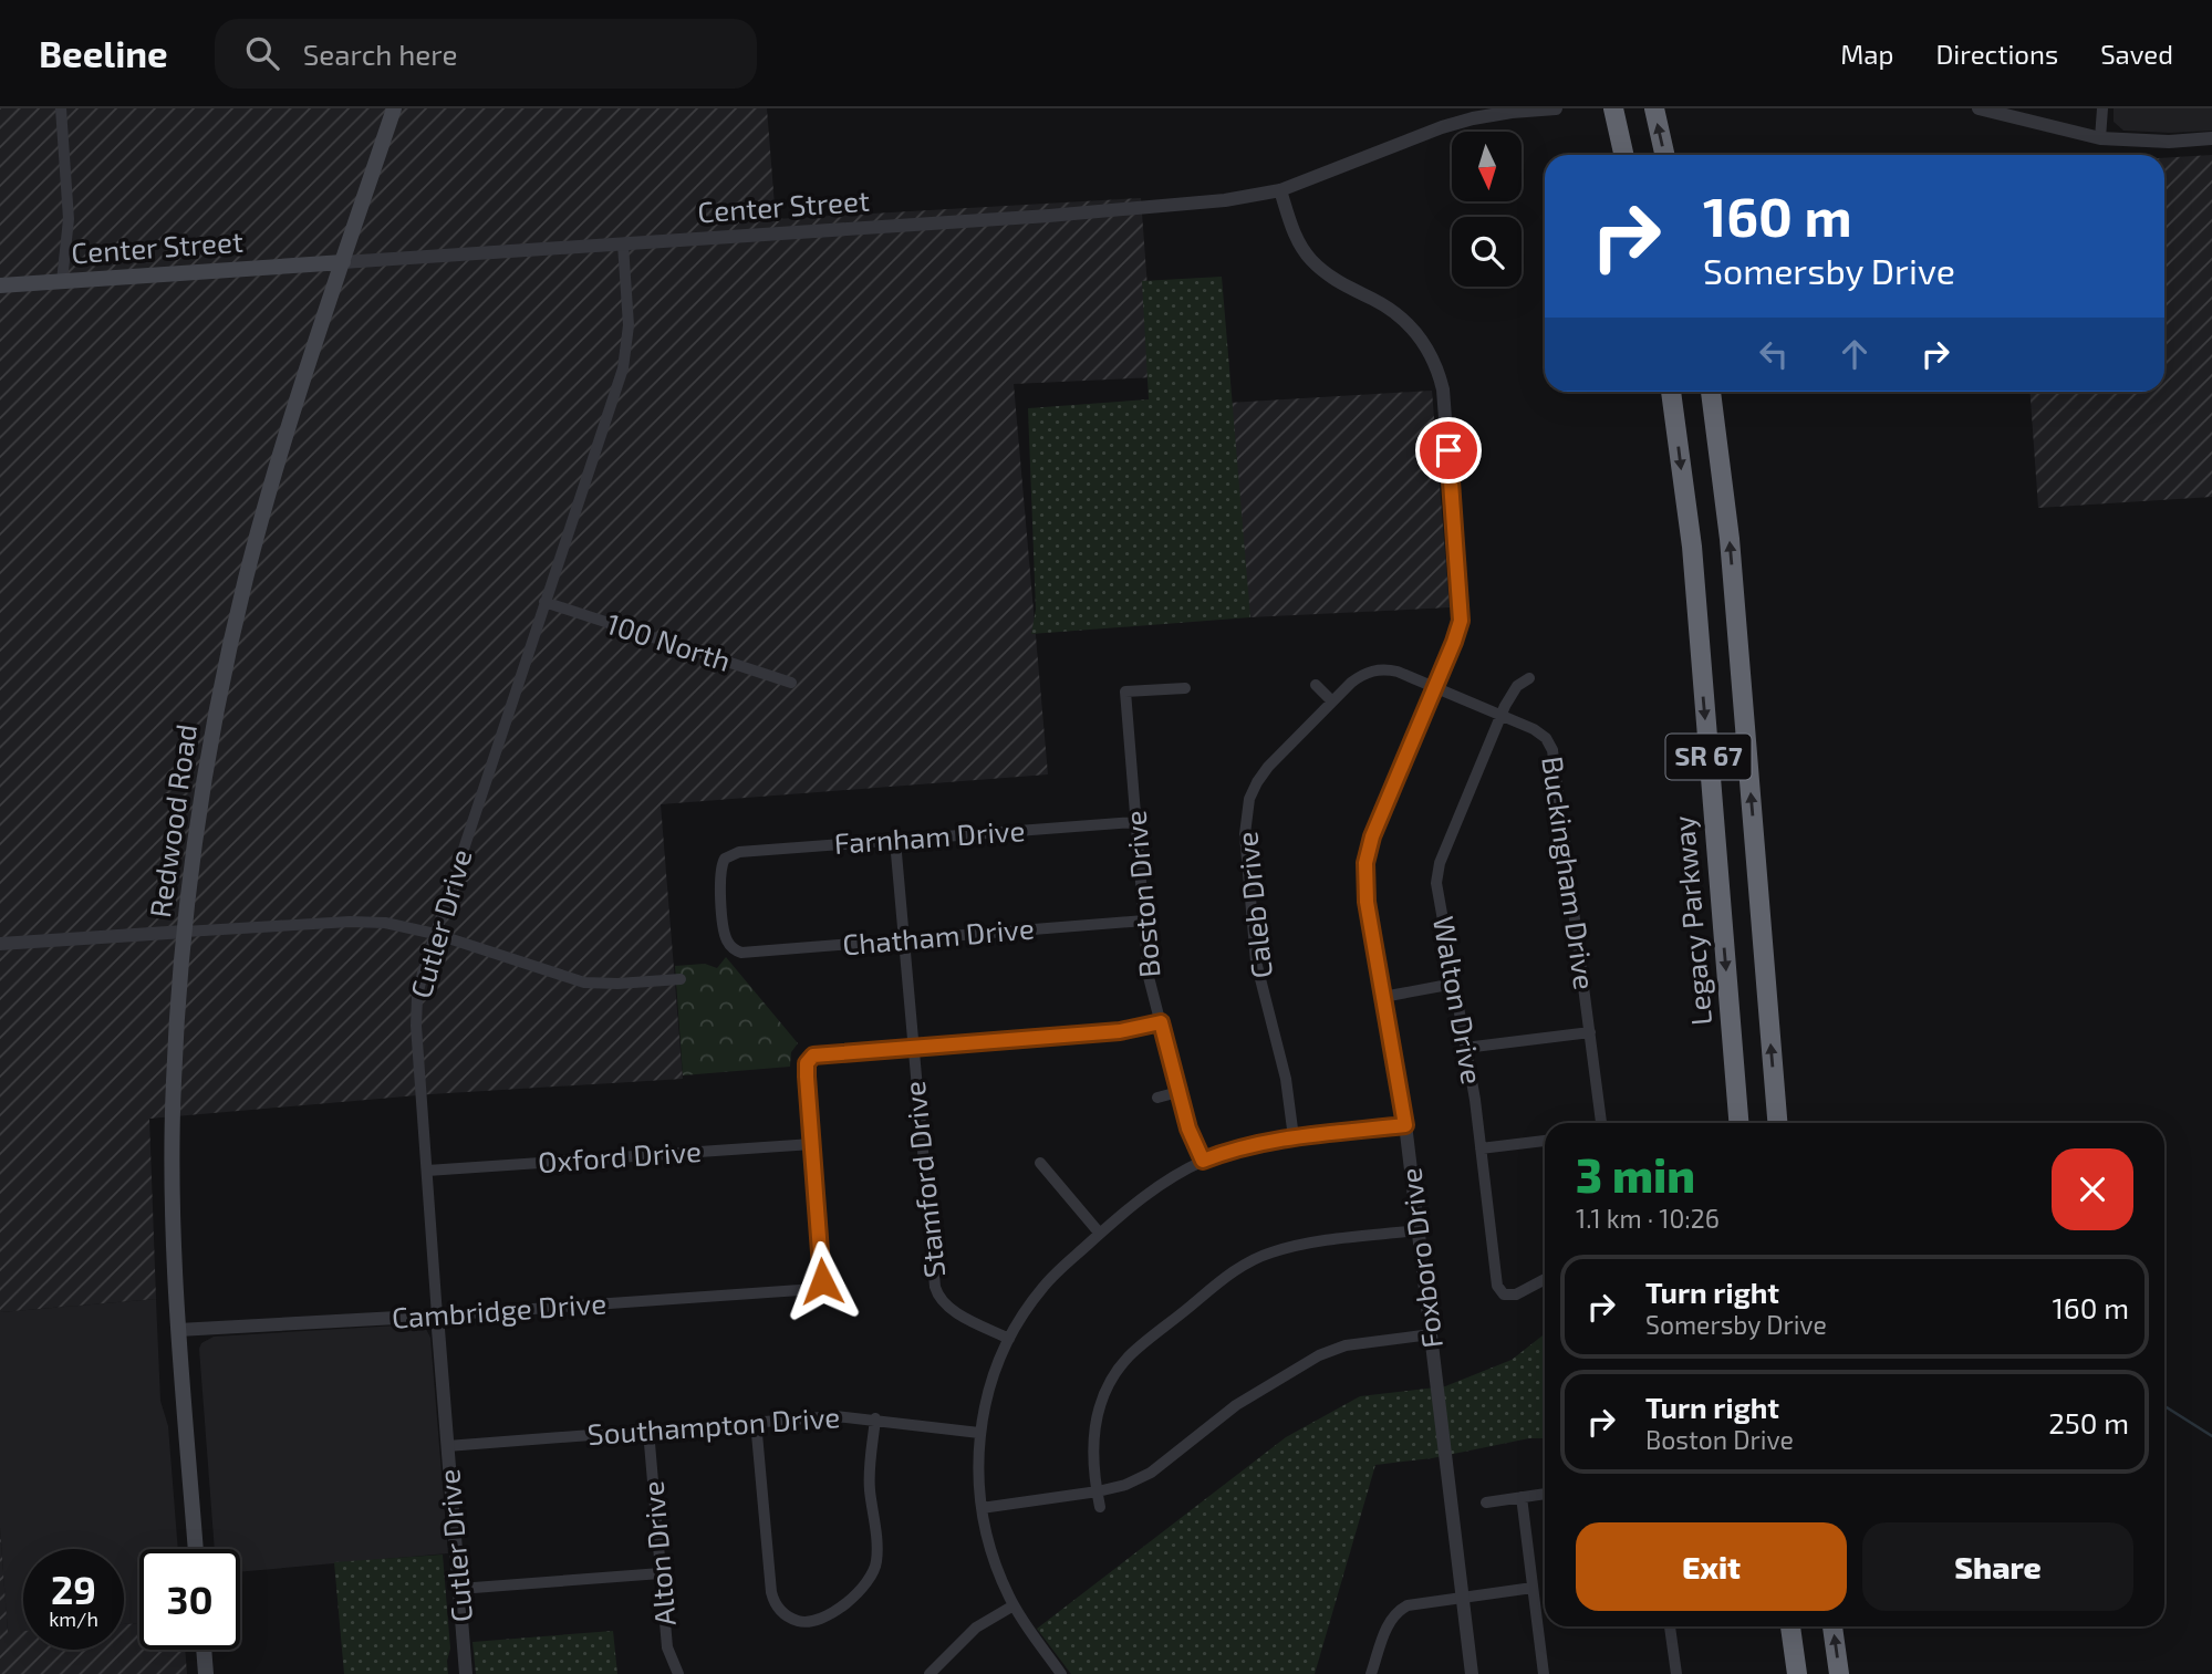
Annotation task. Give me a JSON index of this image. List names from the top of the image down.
{
  "streets": {
    "highway": ["SR 67", "Legacy Parkway"],
    "main road": ["Center Street", "Redwood Road"],
    "street": [
      "100 North",
      "Farnham Drive",
      "Buckingham Drive",
      "Boston Drive",
      "Caleb Drive",
      "Cutler Drive",
      "Chatham Drive",
      "Walton Drive",
      "Oxford Drive",
      "Stamford Drive",
      "Foxboro Drive",
      "Cambridge Drive",
      "Southampton Drive",
      "Alton Drive"
    ]
  },
  "crossings": [
    ["Center Street", "Redwood Road"],
    ["Center Street", "Cutler Drive"],
    ["Center Street", "Foxboro Drive"],
    ["100 North", "Cutler Drive"],
    ["Redwood Road", "Cambridge Drive"],
    ["Farnham Drive", "Boston Drive"],
    ["Farnham Drive", "Chatham Drive"],
    ["Farnham Drive", "Stamford Drive"],
    ["Buckingham Drive", "Caleb Drive"],
    ["Buckingham Drive", "Walton Drive"],
    ["Buckingham Drive", "Foxboro Drive"],
    ["Boston Drive", "Chatham Drive"],
    ["Caleb Drive", "Foxboro Drive"],
    ["Cutler Drive", "Oxford Drive"],
    ["Cutler Drive", "Cambridge Drive"],
    ["Cutler Drive", "Southampton Drive"],
    ["Chatham Drive", "Stamford Drive"],
    ["Oxford Drive", "Cambridge Drive"],
    ["Southampton Drive", "Alton Drive"]
  ],
  "north": "bottom",
  "page": {
    "header": "Beeline",
    "search": "Search here",
    "nav": ["Map", "Directions", "Saved"],
    "turn": ["160 m", "Somersby Drive"],
    "heading": ["3 min", "1.1 km · 10:26"],
    "list": [
      {
        "name": "Turn right",
        "note": "Somersby Drive",
        "value": "160 m"
      },
      {
        "name": "Turn right",
        "note": "Boston Drive",
        "value": "250 m"
      }
    ],
    "buttons": ["Exit", "Share"],
    "speed": "29 km/h",
    "limit": "30"
  }
}
